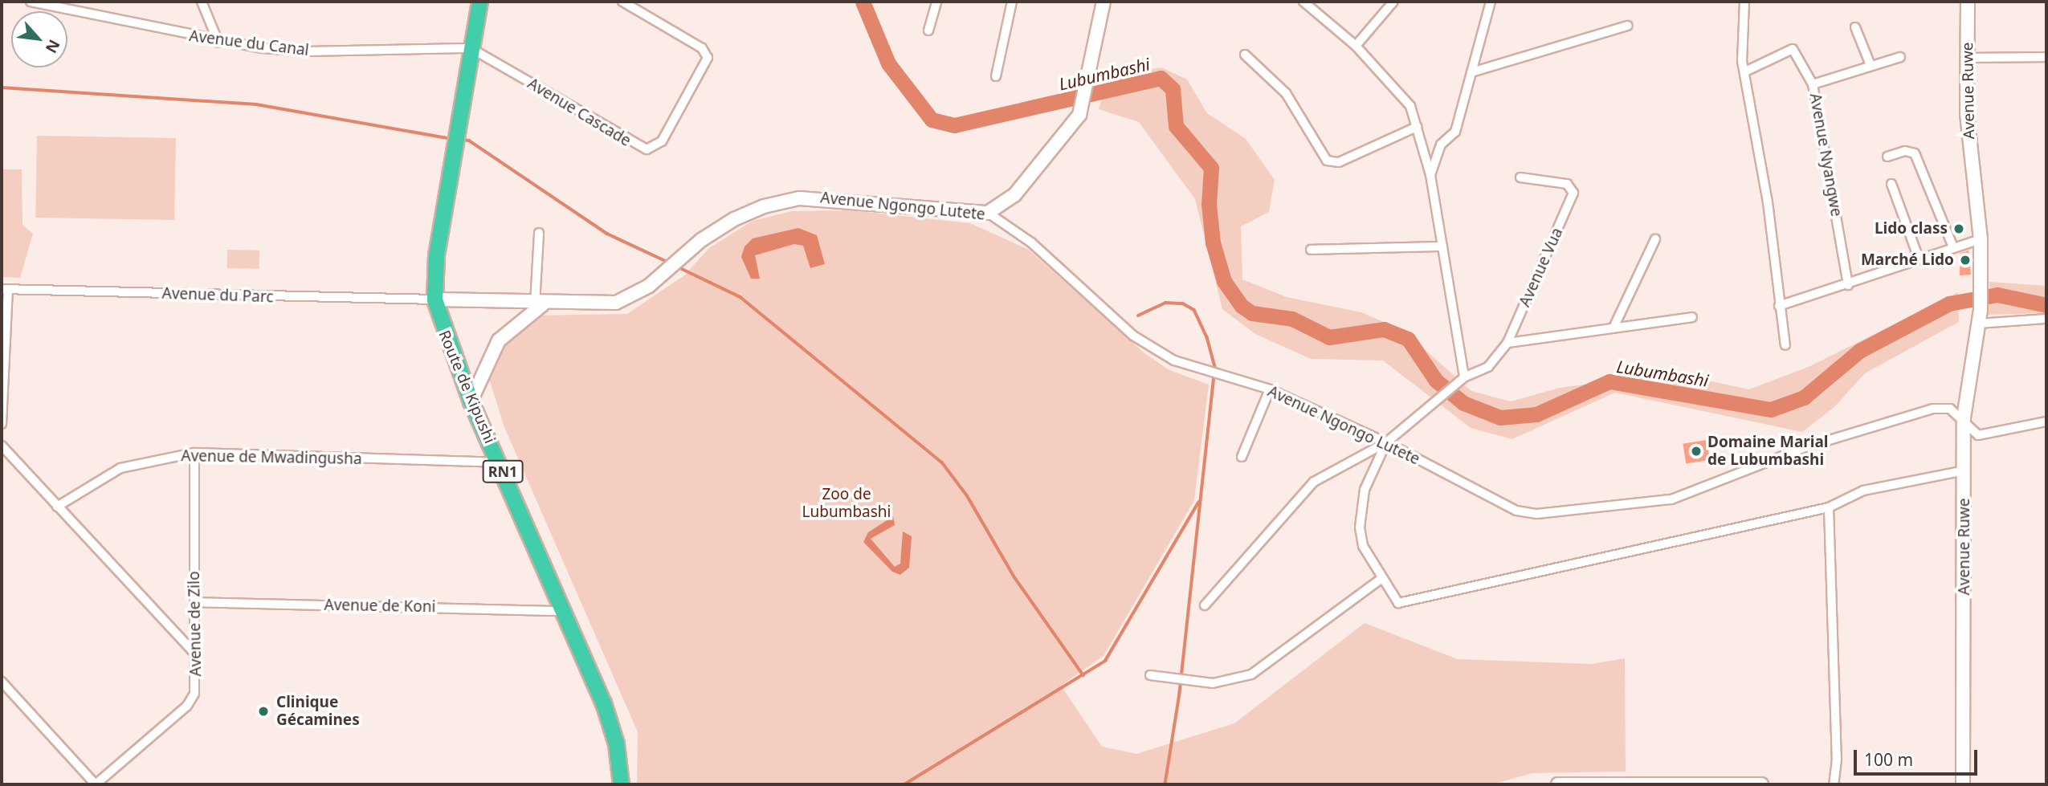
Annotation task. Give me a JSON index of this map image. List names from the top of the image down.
{
  "streets": {
    "highway": ["Route de Kipushi", "RN1"],
    "street": [
      "Avenue du Canal",
      "Avenue Ruwe",
      "Avenue Cascade",
      "Avenue Nyangwe",
      "Avenue Ngongo Lutete",
      "Avenue Vua",
      "Avenue du Parc",
      "Avenue de Mwadingusha",
      "Avenue de Koni",
      "Avenue de Zilo"
    ]
  },
  "crossings": [
    ["Avenue du Canal", "Avenue Cascade"],
    ["Avenue du Canal", "Route de Kipushi"],
    ["Avenue Ruwe", "Avenue Ngongo Lutete"],
    ["Avenue Cascade", "Route de Kipushi"],
    ["Avenue Ngongo Lutete", "Avenue Vua"],
    ["Avenue Ngongo Lutete", "Avenue du Parc"],
    ["Avenue Ngongo Lutete", "Route de Kipushi"],
    ["Avenue du Parc", "Route de Kipushi"],
    ["Route de Kipushi", "Avenue de Mwadingusha"],
    ["Route de Kipushi", "Avenue de Koni"],
    ["Avenue de Mwadingusha", "Avenue de Zilo"],
    ["Avenue de Koni", "Avenue de Zilo"]
  ],
  "water": ["Lubumbashi"],
  "parks": ["Zoo de Lubumbashi"],
  "places": [
    "Lido class",
    "Marché Lido",
    "Domaine Marial de Lubumbashi",
    "Clinique Gécamines"
  ],
  "scale_bar": "100 m",
  "north": "bottom right"
}
